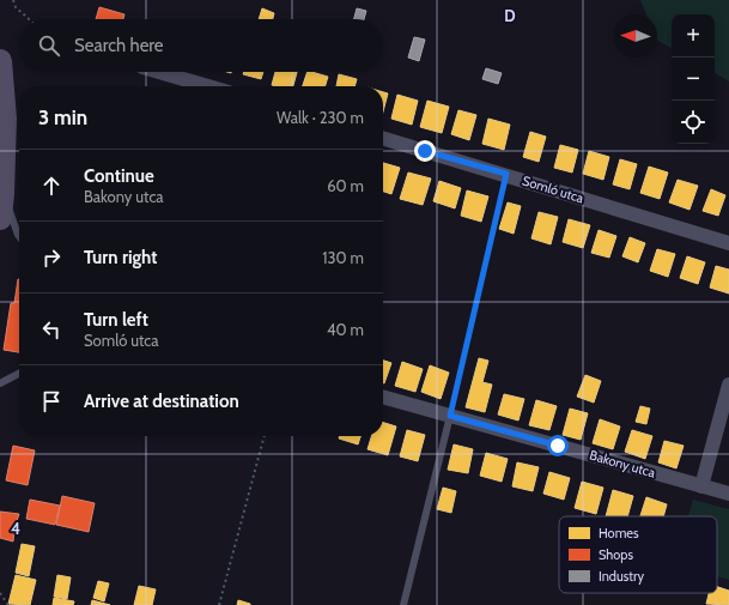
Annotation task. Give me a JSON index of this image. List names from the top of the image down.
{
  "streets": {
    "street": ["Somló utca", "Bakony utca"]
  },
  "legend": ["Homes", "Shops", "Industry"],
  "north": "left",
  "page": {
    "map_buttons": ["+", "−"],
    "search": "Search here",
    "heading": ["3 min", "Walk · 230 m"],
    "list": [
      ["Continue", "Bakony utca", "60 m"],
      ["Turn right", "130 m"],
      ["Turn left", "Somló utca", "40 m"],
      "Arrive at destination"
    ]
  },
  "grid": {
    "columns": ["D"],
    "rows": ["4"]
  }
}
